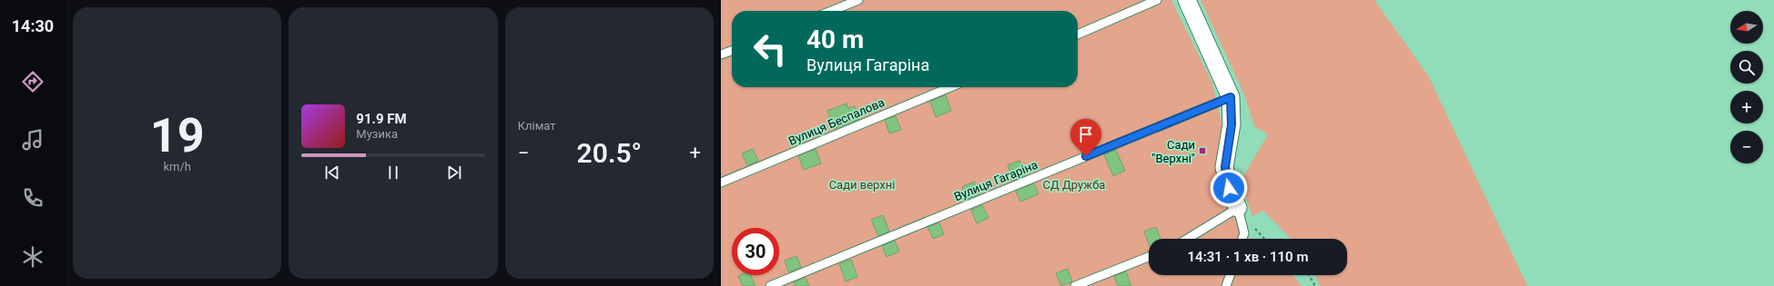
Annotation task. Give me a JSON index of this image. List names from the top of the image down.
{
  "streets": {
    "lane": ["Вулиця Беспалова", "Вулиця Гагаріна"]
  },
  "parks": ["Сади верхні", "СД Дружба"],
  "places": {
    "transit": ["Сади \"Верхні\""]
  },
  "north": "left",
  "page": {
    "tabs": "14:30",
    "tile": [
      ["19", "km/h"],
      "Клімат"
    ],
    "map_buttons": ["+", "−"],
    "turn": ["40 m", "Вулиця Гагаріна"],
    "song": ["91.9 FM", "Музика"],
    "heat": ["−", "20.5°", "+"],
    "limit": "30",
    "trip": "14:31 · 1 хв · 110 m"
  }
}
